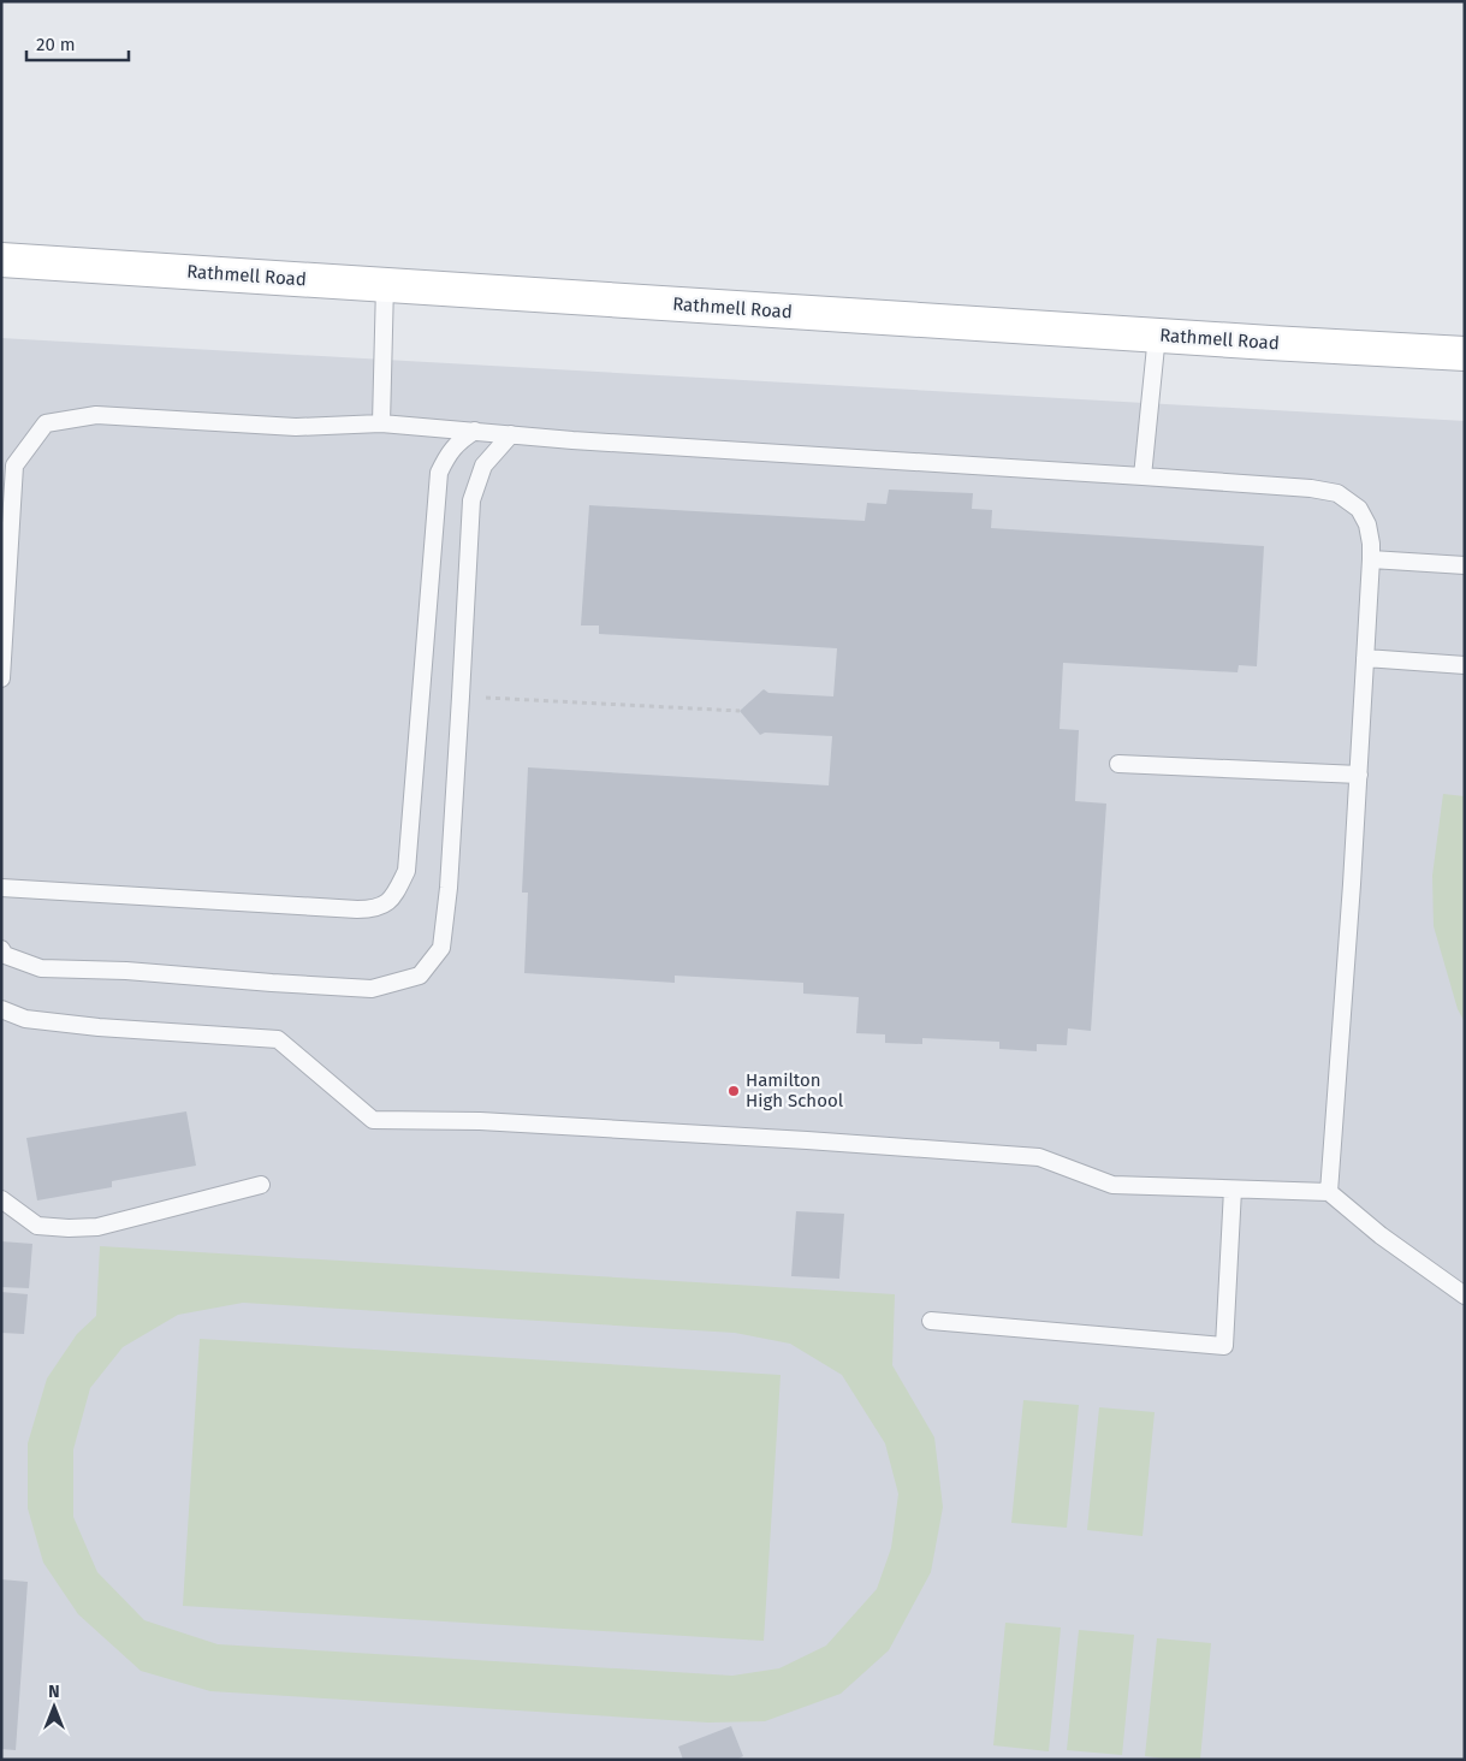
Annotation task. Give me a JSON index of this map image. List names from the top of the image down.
{
  "streets": {
    "street": ["Rathmell Road"]
  },
  "places": ["Hamilton High School"],
  "scale_bar": "20 m",
  "north": "top"
}
